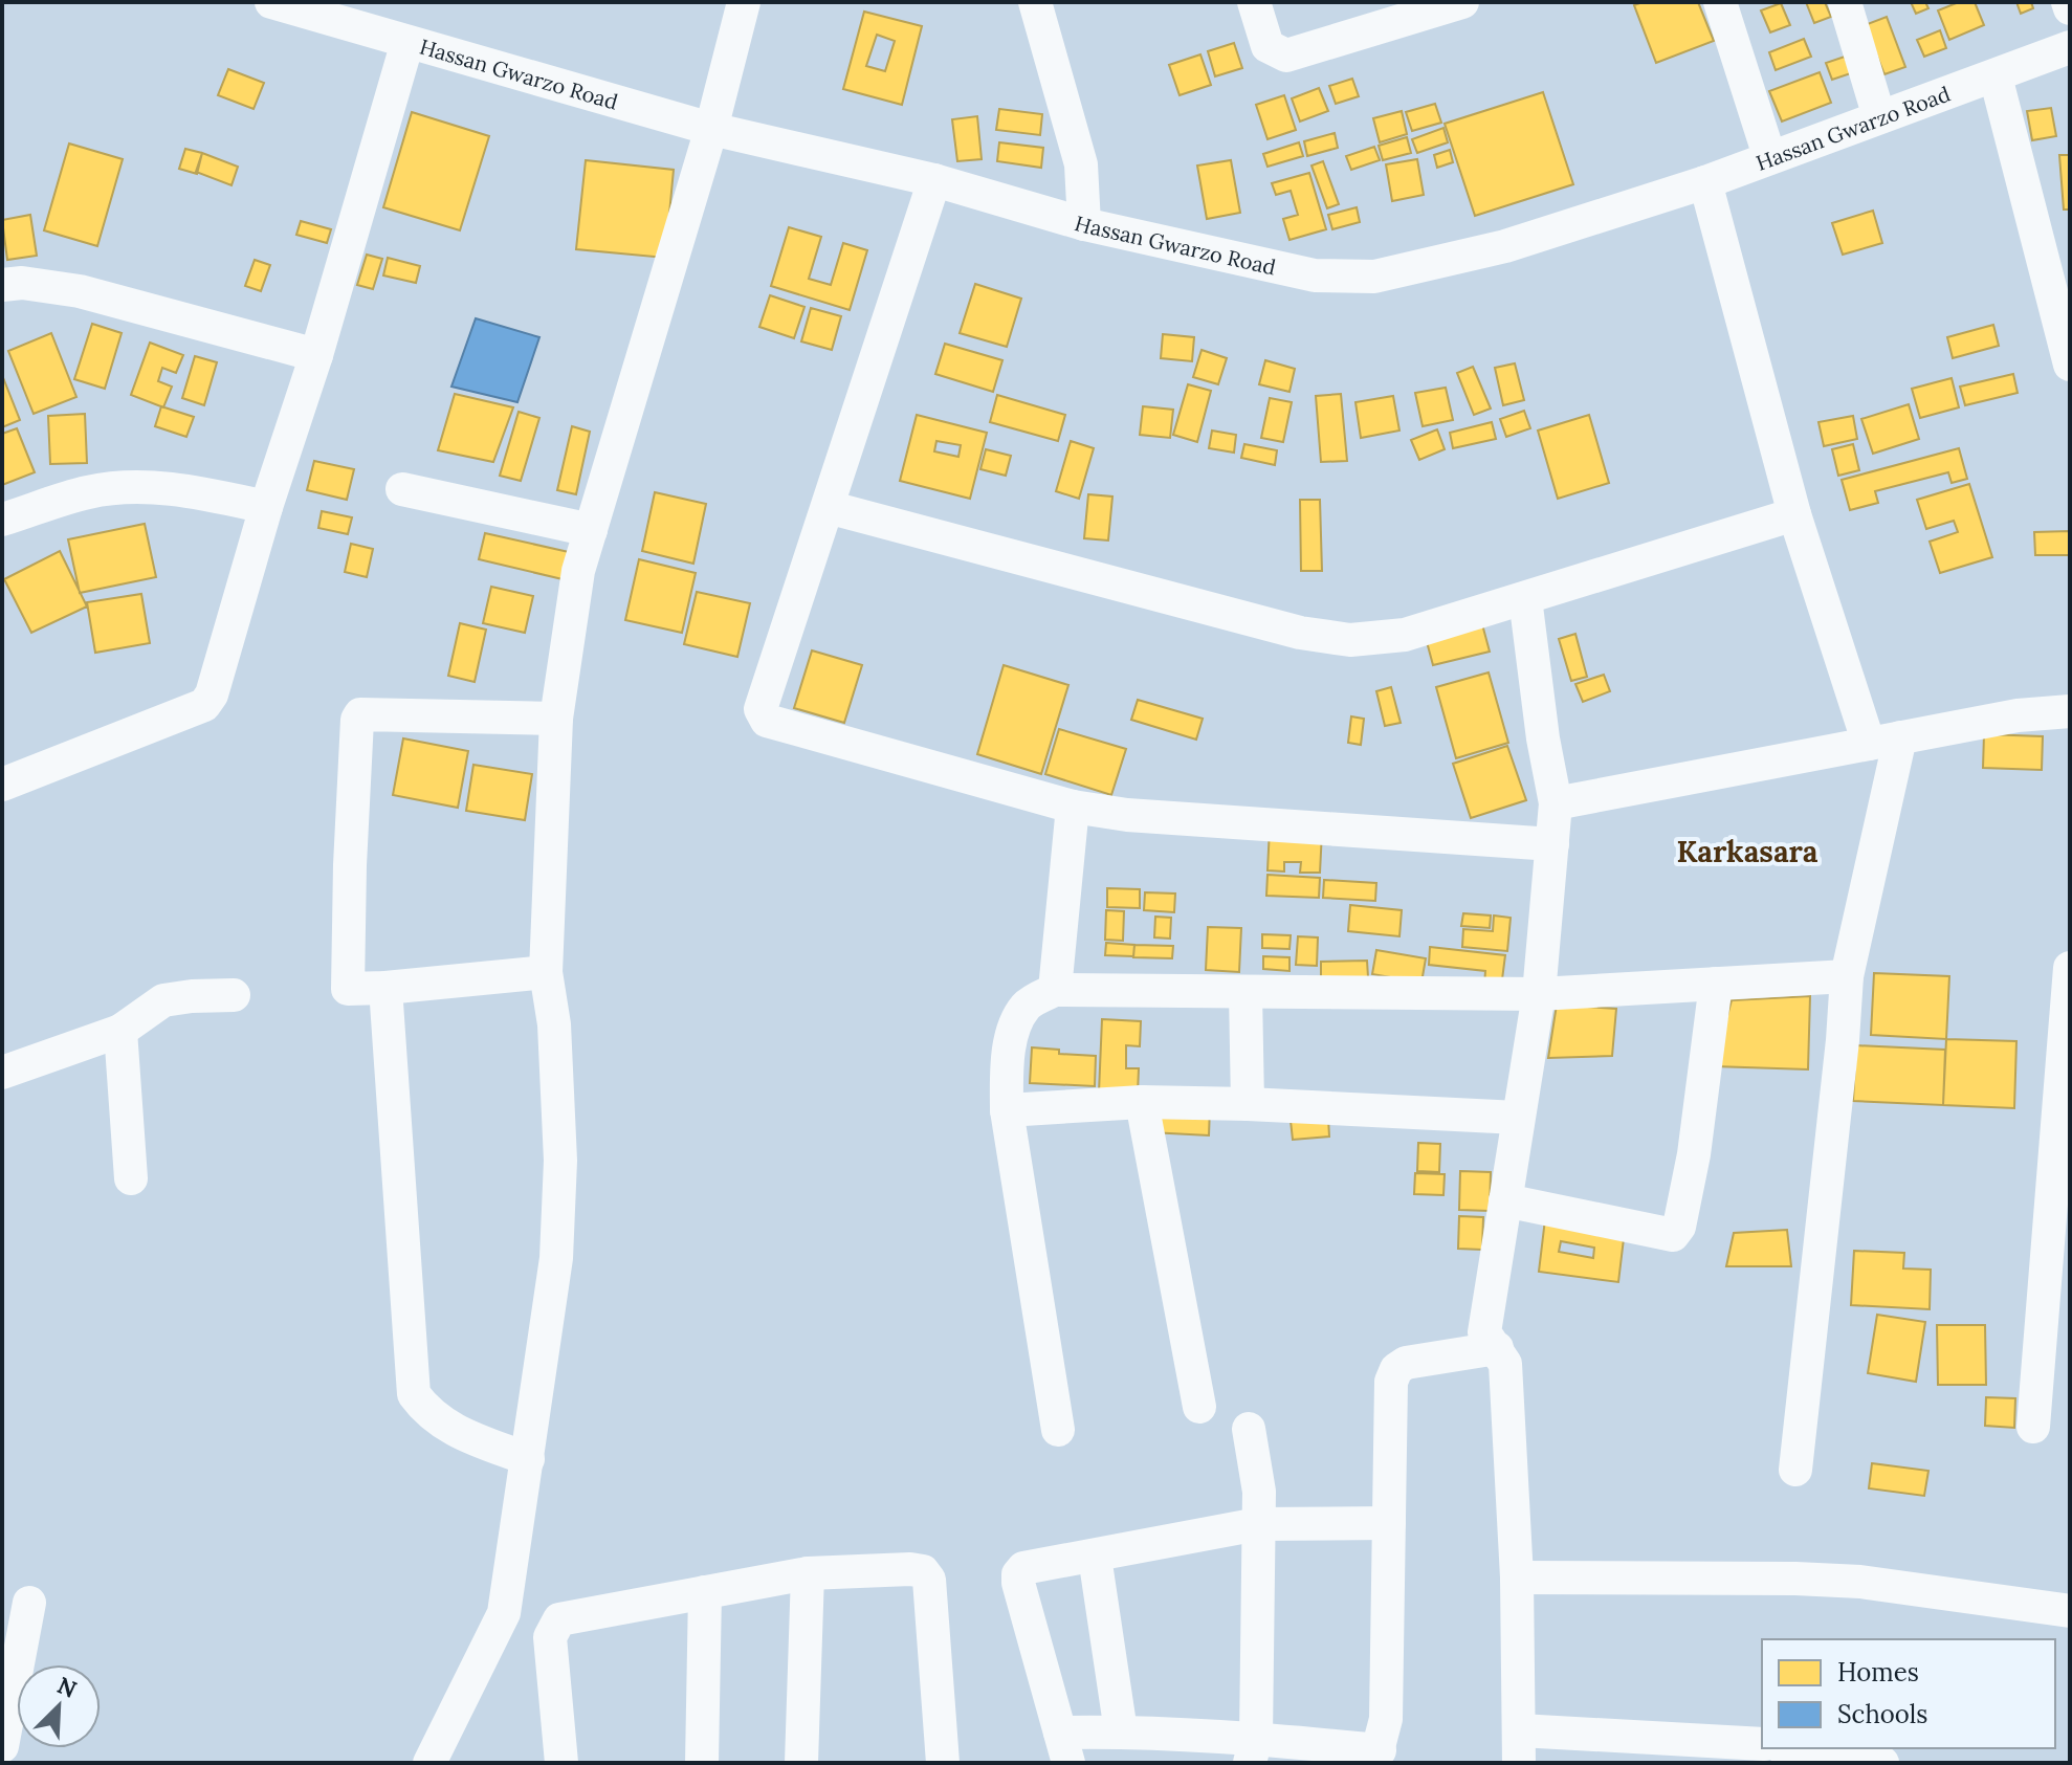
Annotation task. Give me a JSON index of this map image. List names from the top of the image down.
{
  "streets": {
    "street": ["Hassan Gwarzo Road"]
  },
  "districts": ["Karkasara"],
  "legend": ["Homes", "Schools"],
  "north": "top right"
}
